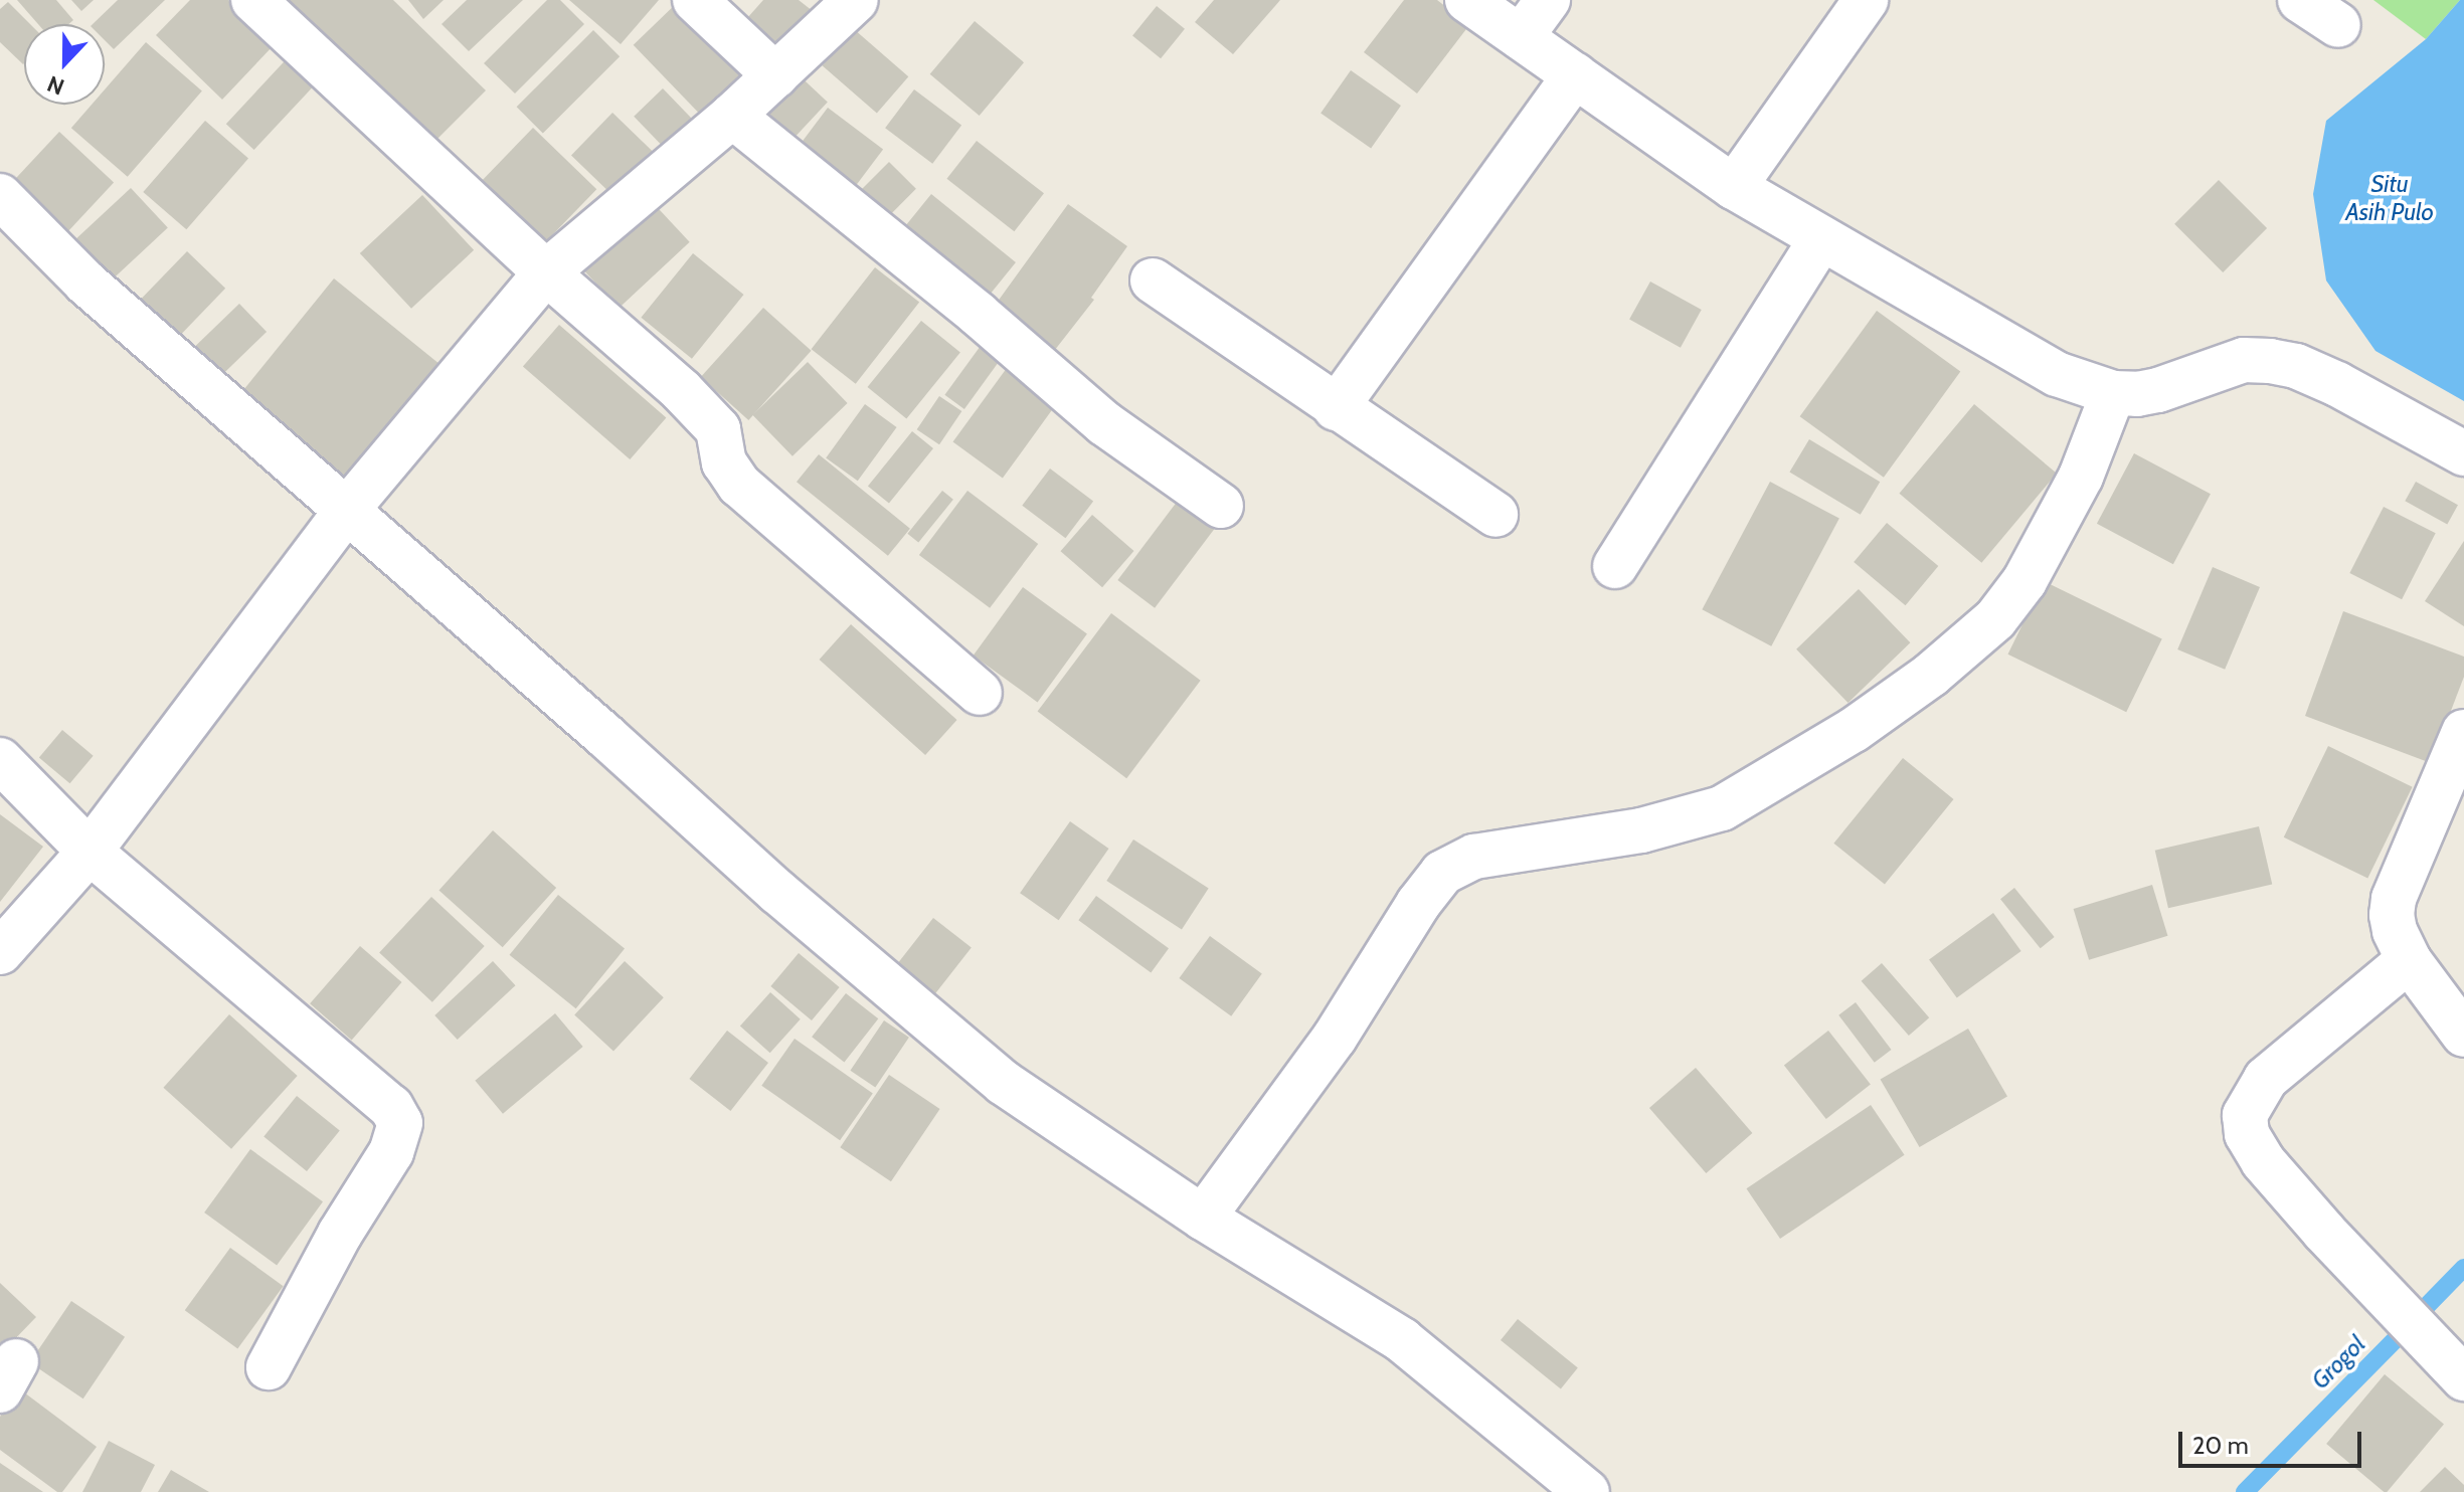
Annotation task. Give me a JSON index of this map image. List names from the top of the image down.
{
  "water": ["Situ Asih Pulo", "Grogol"],
  "scale_bar": "20 m",
  "north": "bottom"
}
